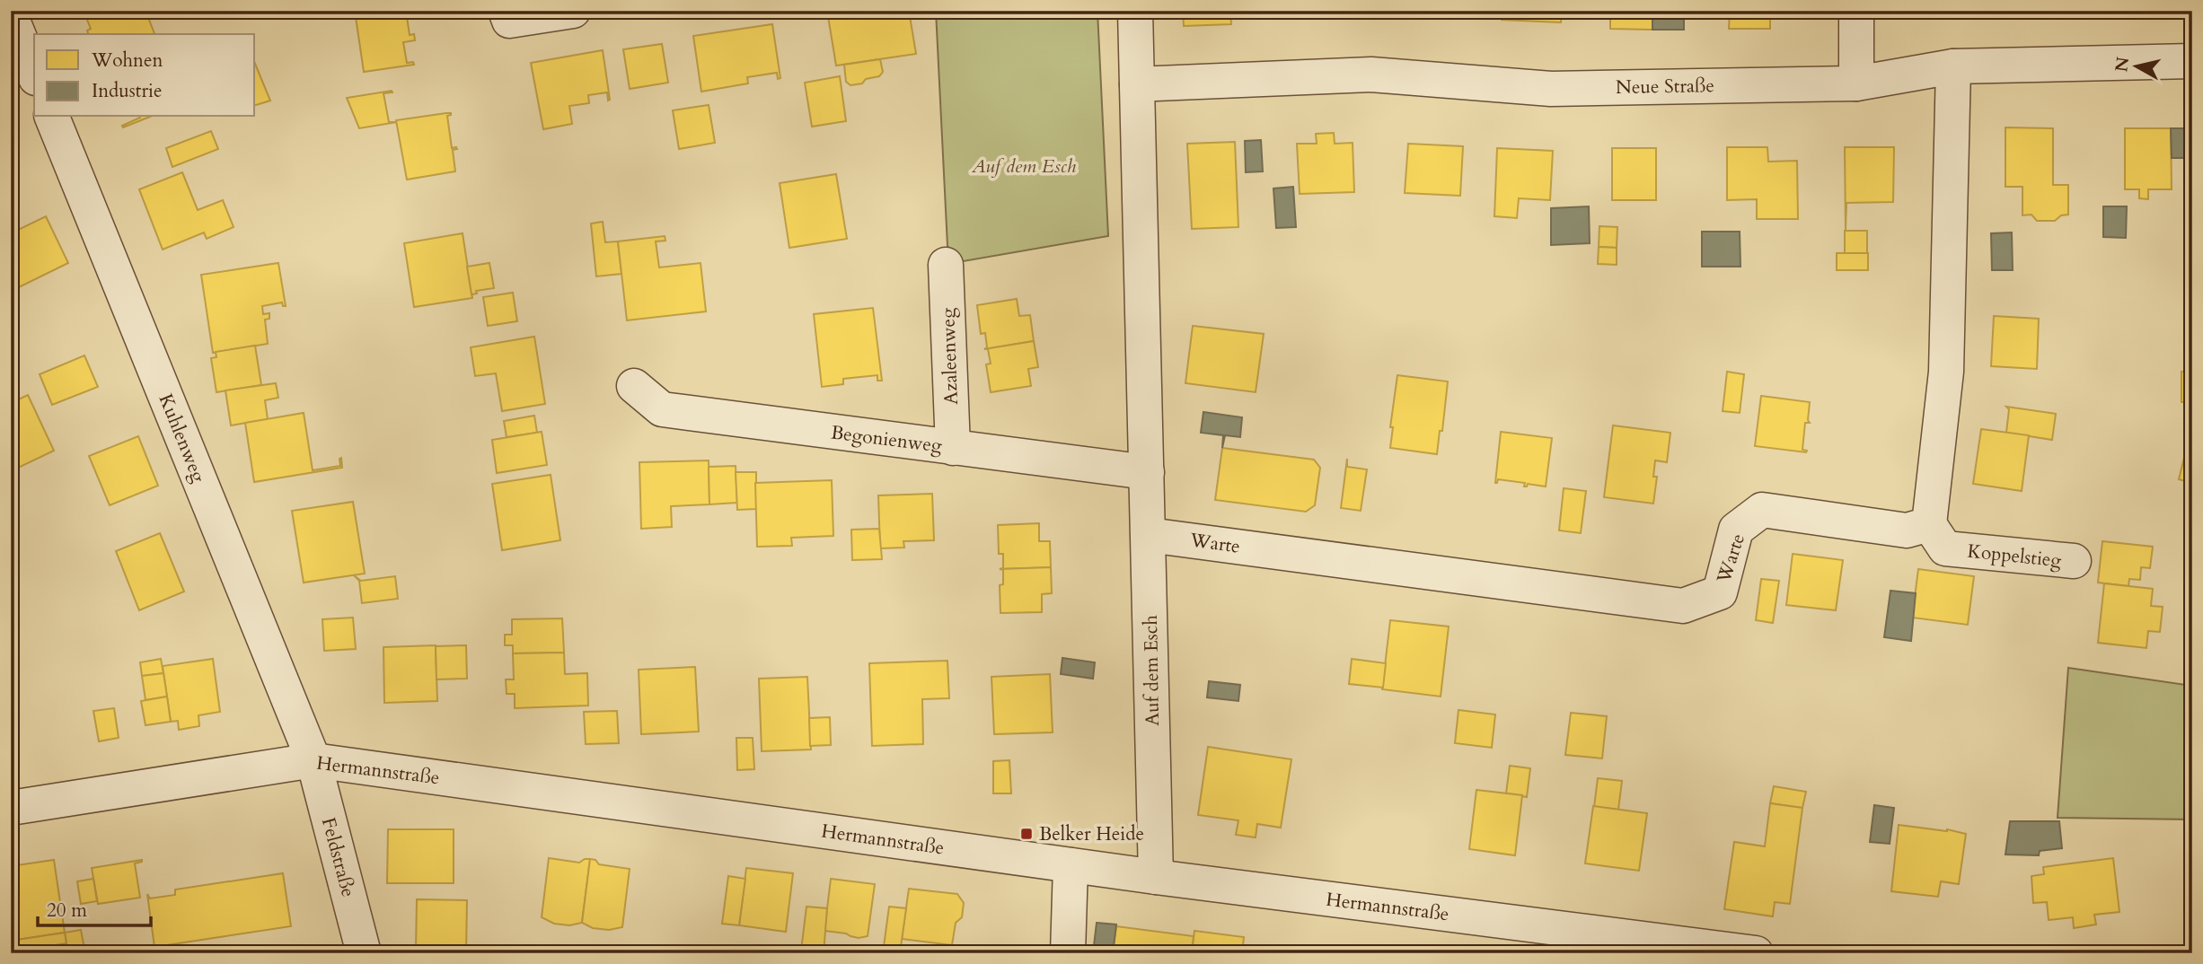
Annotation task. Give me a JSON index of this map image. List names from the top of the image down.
{
  "streets": {
    "street": [
      "Neue Straße",
      "Azaleenweg",
      "Kuhlenweg",
      "Begonienweg",
      "Warte",
      "Koppelstieg",
      "Auf dem Esch",
      "Hermannstraße",
      "Feldstraße"
    ]
  },
  "crossings": [
    ["Neue Straße", "Auf dem Esch"],
    ["Azaleenweg", "Begonienweg"],
    ["Kuhlenweg", "Hermannstraße"],
    ["Kuhlenweg", "Feldstraße"],
    ["Begonienweg", "Auf dem Esch"],
    ["Warte", "Koppelstieg"],
    ["Warte", "Auf dem Esch"],
    ["Auf dem Esch", "Hermannstraße"],
    ["Hermannstraße", "Feldstraße"]
  ],
  "parks": ["Auf dem Esch"],
  "places": {
    "transit": ["Belker Heide"]
  },
  "legend": ["Wohnen", "Industrie"],
  "scale_bar": "20 m",
  "north": "left"
}
